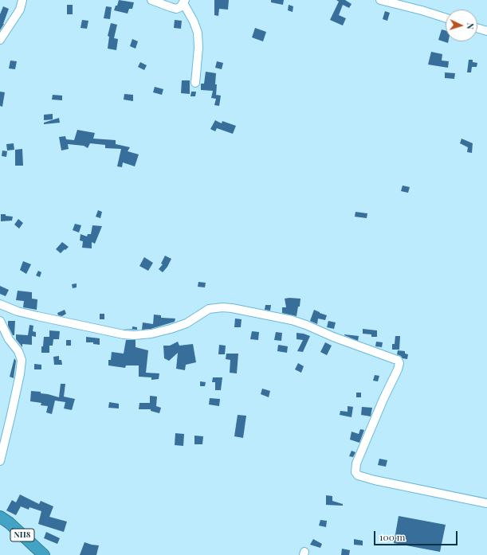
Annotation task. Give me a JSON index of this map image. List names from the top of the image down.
{
  "streets": {
    "highway": ["NH8"]
  },
  "scale_bar": "100 m",
  "north": "right"
}
